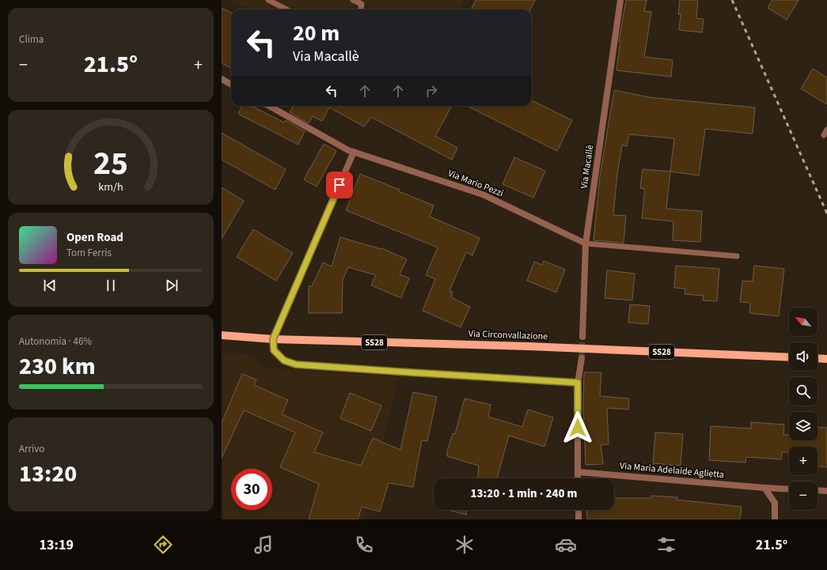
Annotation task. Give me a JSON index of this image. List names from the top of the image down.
{
  "streets": {
    "main road": ["Via Circonvallazione", "SS28"],
    "street": ["Via Macallè", "Via Mario Pezzi", "Via Maria Adelaide Aglietta"]
  },
  "crossings": [
    ["Via Macallè", "Via Mario Pezzi"]
  ],
  "north": "top left",
  "page": {
    "tile": [
      "Clima",
      ["Autonomia · 46%", "230 km"],
      ["Arrivo", "13:20"]
    ],
    "turn": ["20 m", "Via Macallè"],
    "heat": ["−", "21.5°", "+"],
    "song": ["Open Road", "Tom Ferris"],
    "map_buttons": ["+", "−"],
    "limit": "30",
    "trip": "13:20 · 1 min · 240 m",
    "tabs": ["13:19", "21.5°"],
    "gauge": ["25", "km/h"]
  }
}
